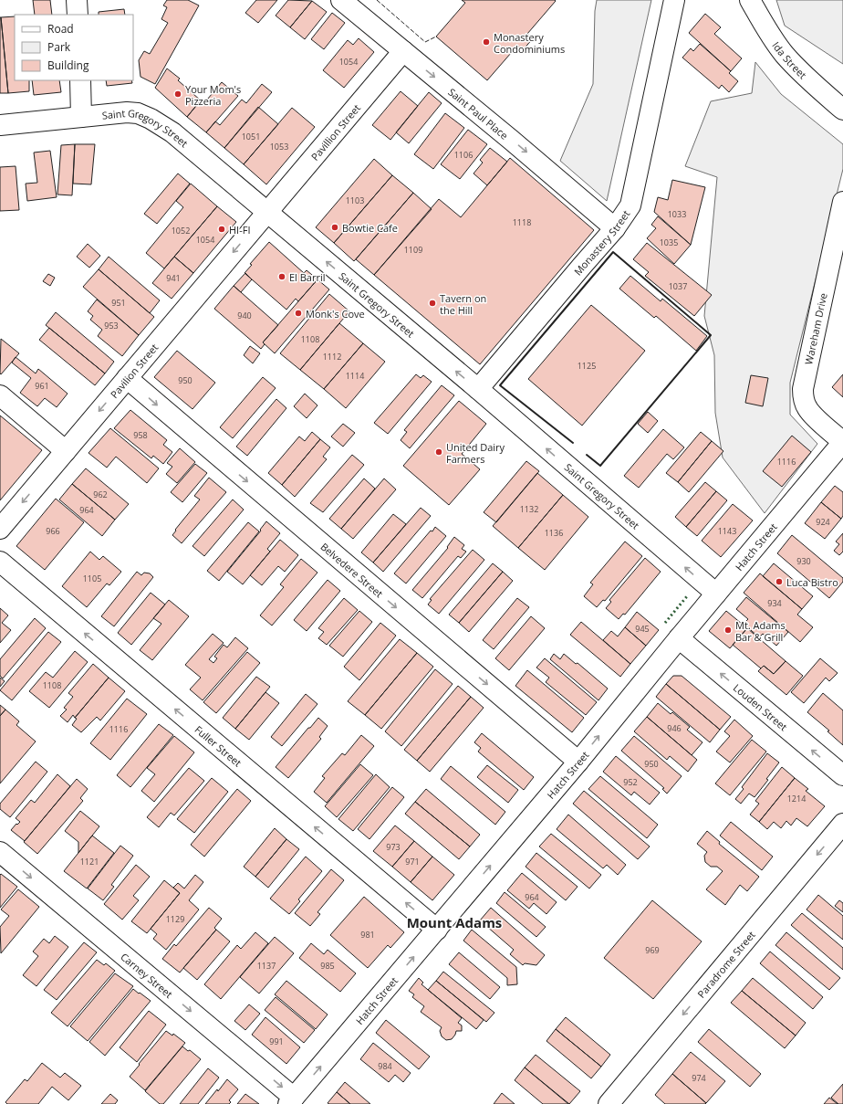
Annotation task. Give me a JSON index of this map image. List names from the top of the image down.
{
  "streets": {
    "street": [
      "Ida Street",
      "Saint Paul Place",
      "Saint Gregory Street",
      "Pavillion Street",
      "Monastery Street",
      "Wareham Drive",
      "Pavilion Street",
      "Hatch Street",
      "Belvedere Street",
      "Louden Street",
      "Fuller Street",
      "Paradrome Street",
      "Carney Street"
    ]
  },
  "crossings": [
    ["Saint Paul Place", "Pavillion Street"],
    ["Saint Paul Place", "Monastery Street"],
    ["Saint Gregory Street", "Pavillion Street"],
    ["Saint Gregory Street", "Monastery Street"],
    ["Saint Gregory Street", "Pavilion Street"],
    ["Saint Gregory Street", "Hatch Street"],
    ["Pavillion Street", "Pavilion Street"],
    ["Wareham Drive", "Hatch Street"],
    ["Pavilion Street", "Belvedere Street"],
    ["Hatch Street", "Belvedere Street"],
    ["Hatch Street", "Louden Street"],
    ["Hatch Street", "Fuller Street"],
    ["Hatch Street", "Carney Street"]
  ],
  "one_way": [
    "Saint Paul Place",
    "Saint Gregory Street",
    "Pavilion Street",
    "Hatch Street",
    "Belvedere Street",
    "Louden Street",
    "Fuller Street",
    "Paradrome Street",
    "Carney Street"
  ],
  "districts": ["Mount Adams"],
  "places": [
    "Monastery Condominiums",
    "Your Mom's Pizzeria",
    "Bowtie Cafe",
    "HI-FI",
    "El Barril",
    "Tavern on the Hill",
    "Monk's Cove",
    "United Dairy Farmers",
    "Luca Bistro",
    "Mt. Adams Bar & Grill"
  ],
  "house_numbers": [
    "1054",
    "1051",
    "1053",
    "1106",
    "1103",
    "1033",
    "1118",
    "1052",
    "1054",
    "1035",
    "1109",
    "941",
    "1037",
    "951",
    "940",
    "953",
    "1108",
    "1112",
    "1125",
    "1114",
    "950",
    "961",
    "958",
    "1116",
    "962",
    "1132",
    "964",
    "924",
    "966",
    "1143",
    "1136",
    "930",
    "1105",
    "934",
    "945",
    "1108",
    "946",
    "1116",
    "950",
    "952",
    "1214",
    "973",
    "1121",
    "971",
    "964",
    "1129",
    "981",
    "969",
    "1137",
    "985",
    "991",
    "984",
    "974"
  ],
  "legend": ["Road", "Park", "Building"]
}
